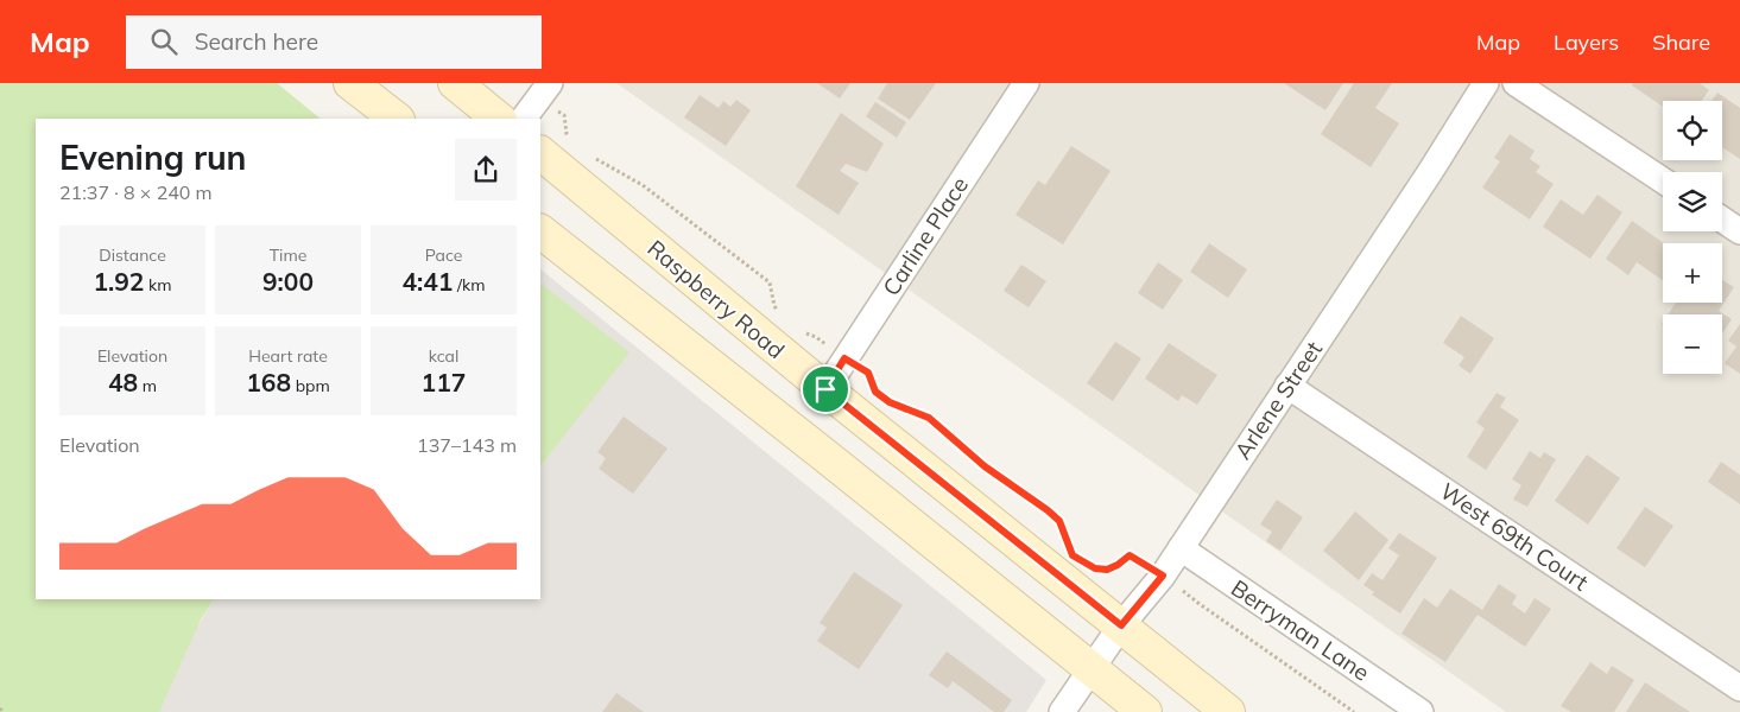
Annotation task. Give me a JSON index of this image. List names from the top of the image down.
{
  "streets": {
    "main road": ["Raspberry Road"],
    "street": [
      "Carline Place",
      "Arlene Street",
      "West 69th Court",
      "Berryman Lane"
    ]
  },
  "crossings": [
    ["Carline Place", "Raspberry Road"],
    ["Raspberry Road", "Arlene Street"],
    ["Arlene Street", "West 69th Court"],
    ["Arlene Street", "Berryman Lane"]
  ],
  "page": {
    "header": "Map",
    "search": "Search here",
    "nav": ["Map", "Layers", "Share"],
    "map_buttons": ["+", "−"],
    "heading": ["Evening run", "21:37 · 8 × 240 m"],
    "stats": [
      ["Distance", "1.92 km"],
      ["Time", "9:00"],
      ["Pace", "4:41 /km"],
      ["Elevation", "48 m"],
      ["Heart rate", "168 bpm"],
      ["kcal", "117"]
    ],
    "chart": ["Elevation", "137–143 m"]
  }
}
